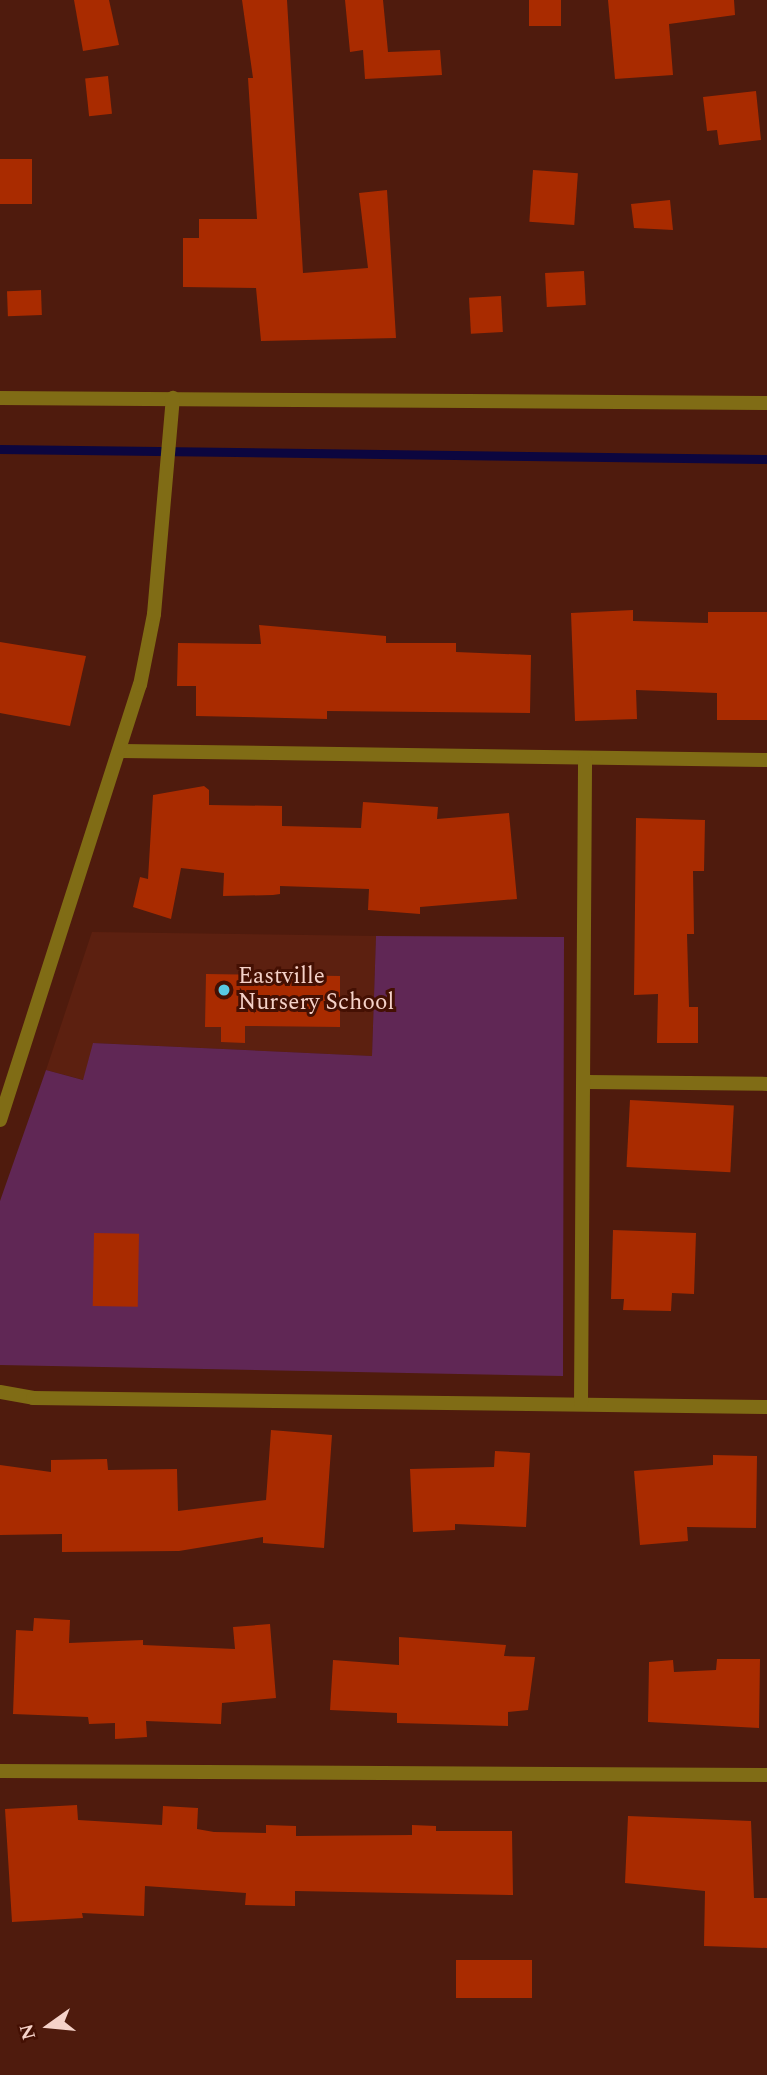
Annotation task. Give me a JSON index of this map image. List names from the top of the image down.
{
  "places": ["Eastville Nursery School"],
  "north": "left"
}
